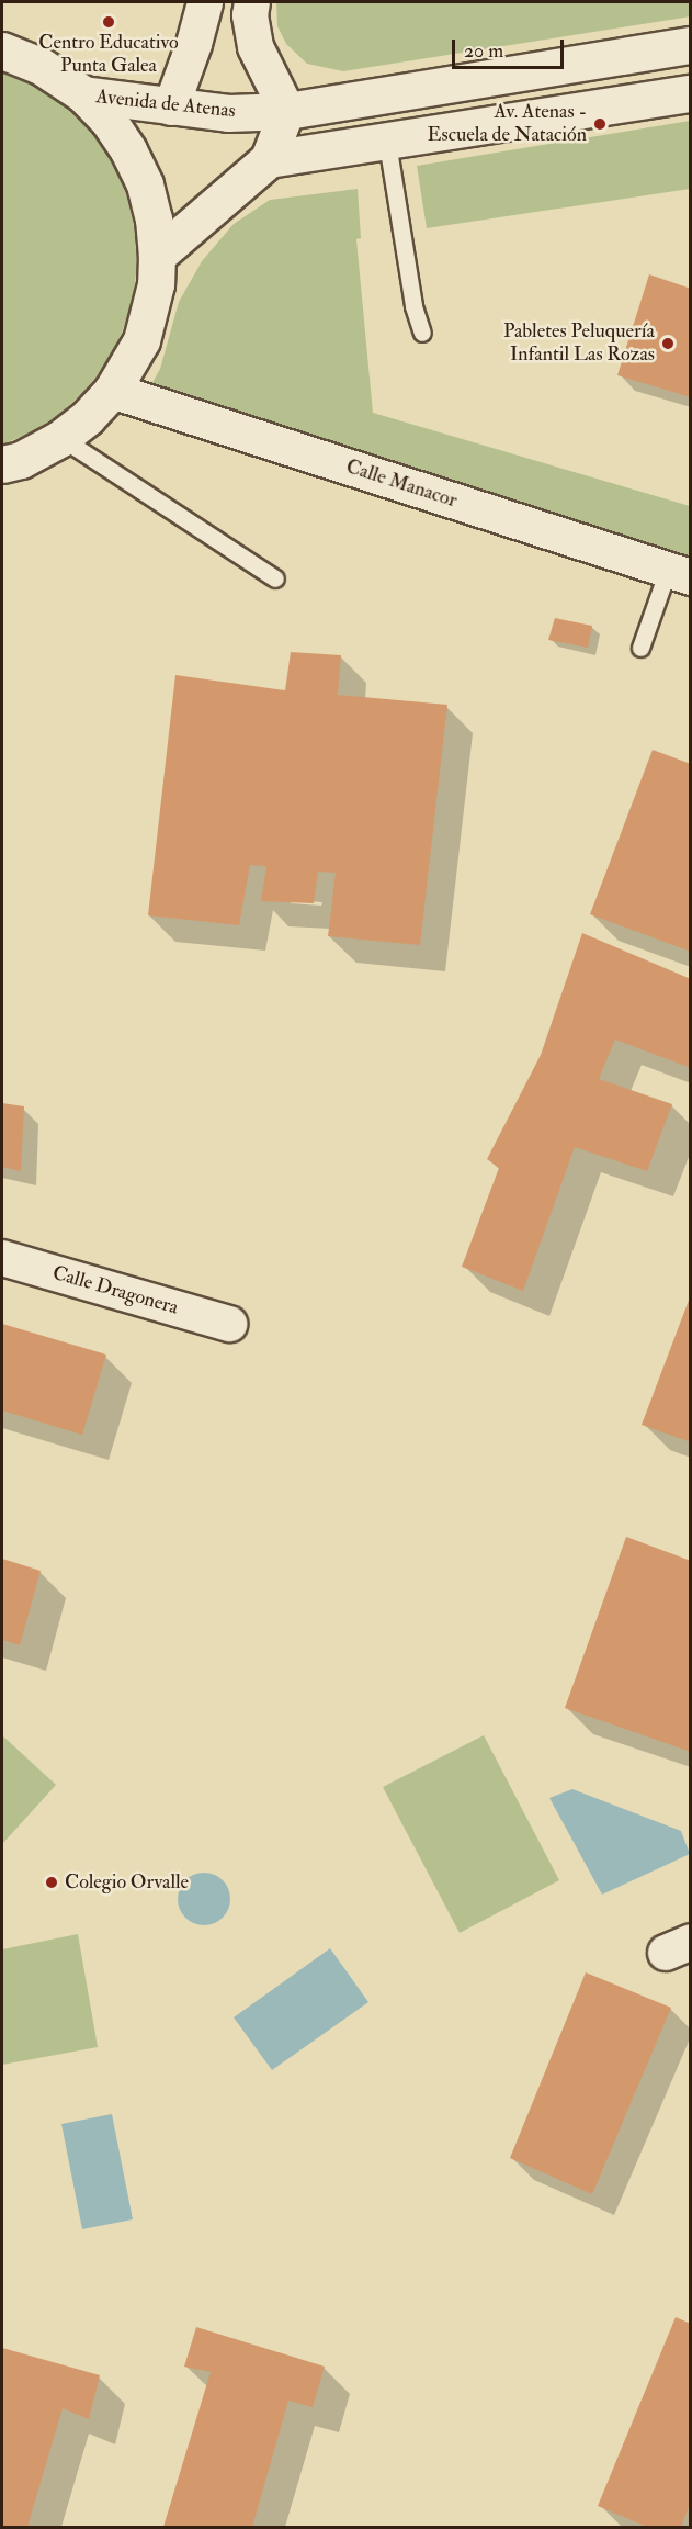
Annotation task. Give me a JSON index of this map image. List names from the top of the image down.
{
  "streets": {
    "main road": ["Avenida de Atenas"],
    "street": ["Calle Manacor", "Calle Dragonera"]
  },
  "places": [
    "Centro Educativo Punta Galea",
    "Av. Atenas - Escuela de Natación",
    "Pabletes Peluquería Infantil Las Rozas",
    "Colegio Orvalle"
  ],
  "scale_bar": "20 m"
}
